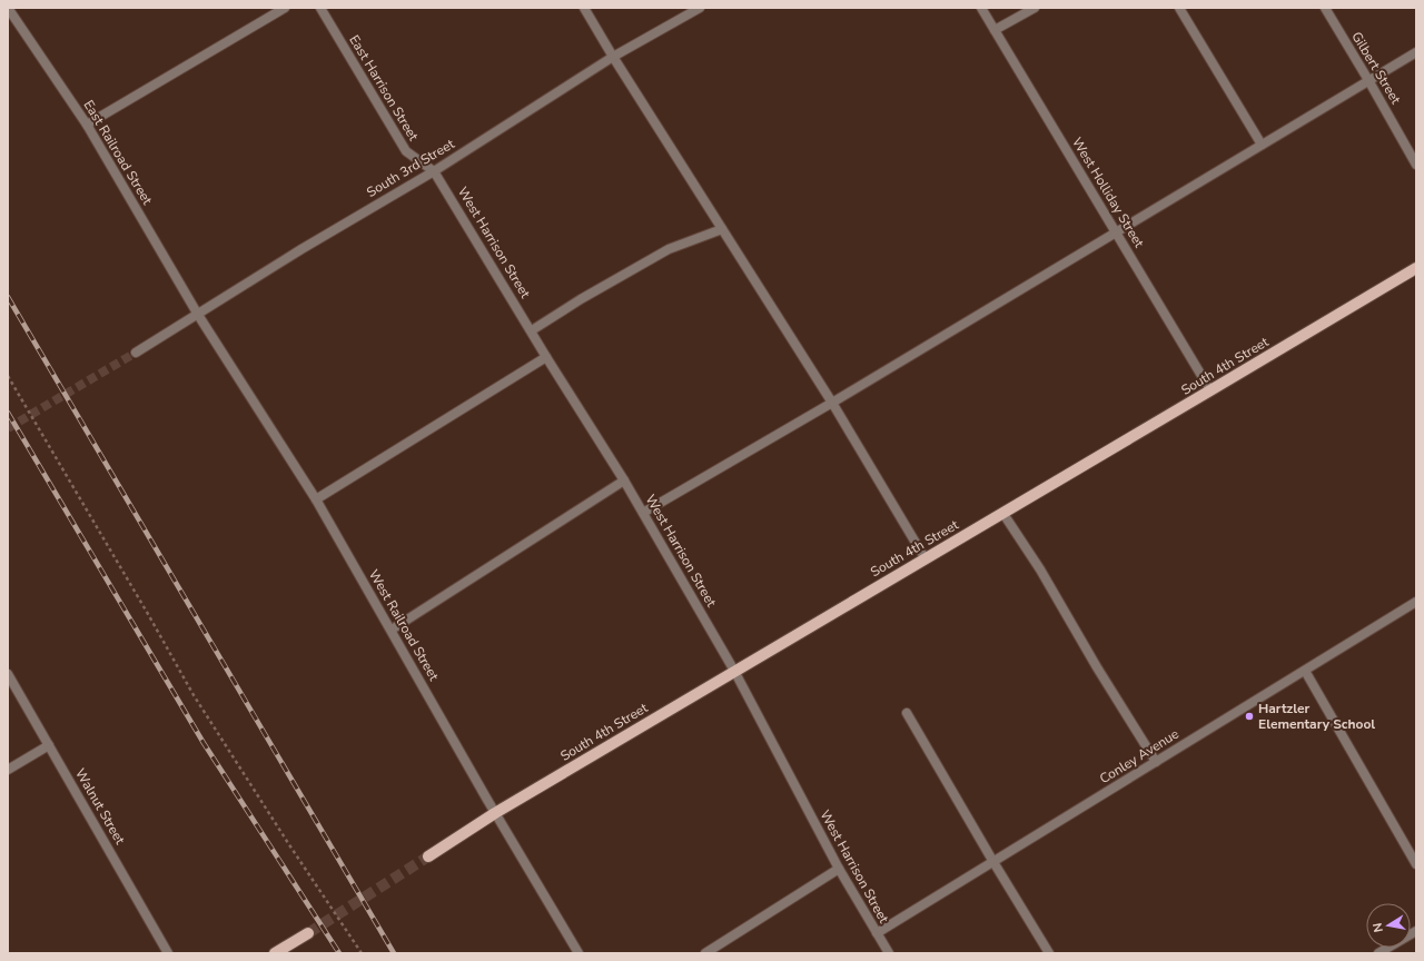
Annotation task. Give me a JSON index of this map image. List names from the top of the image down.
{
  "streets": {
    "main road": ["South 4th Street"],
    "street": [
      "Gilbert Street",
      "East Harrison Street",
      "East Railroad Street",
      "South 3rd Street",
      "West Holliday Street",
      "West Harrison Street",
      "West Railroad Street",
      "Conley Avenue",
      "Walnut Street"
    ]
  },
  "crossings": [
    ["East Harrison Street", "South 3rd Street"],
    ["East Harrison Street", "West Harrison Street"],
    ["East Railroad Street", "South 3rd Street"],
    ["East Railroad Street", "West Railroad Street"],
    ["South 3rd Street", "West Harrison Street"],
    ["South 3rd Street", "West Railroad Street"],
    ["West Holliday Street", "South 4th Street"],
    ["West Harrison Street", "South 4th Street"],
    ["West Harrison Street", "Conley Avenue"],
    ["South 4th Street", "West Railroad Street"]
  ],
  "places": ["Hartzler Elementary School"],
  "north": "left"
}
